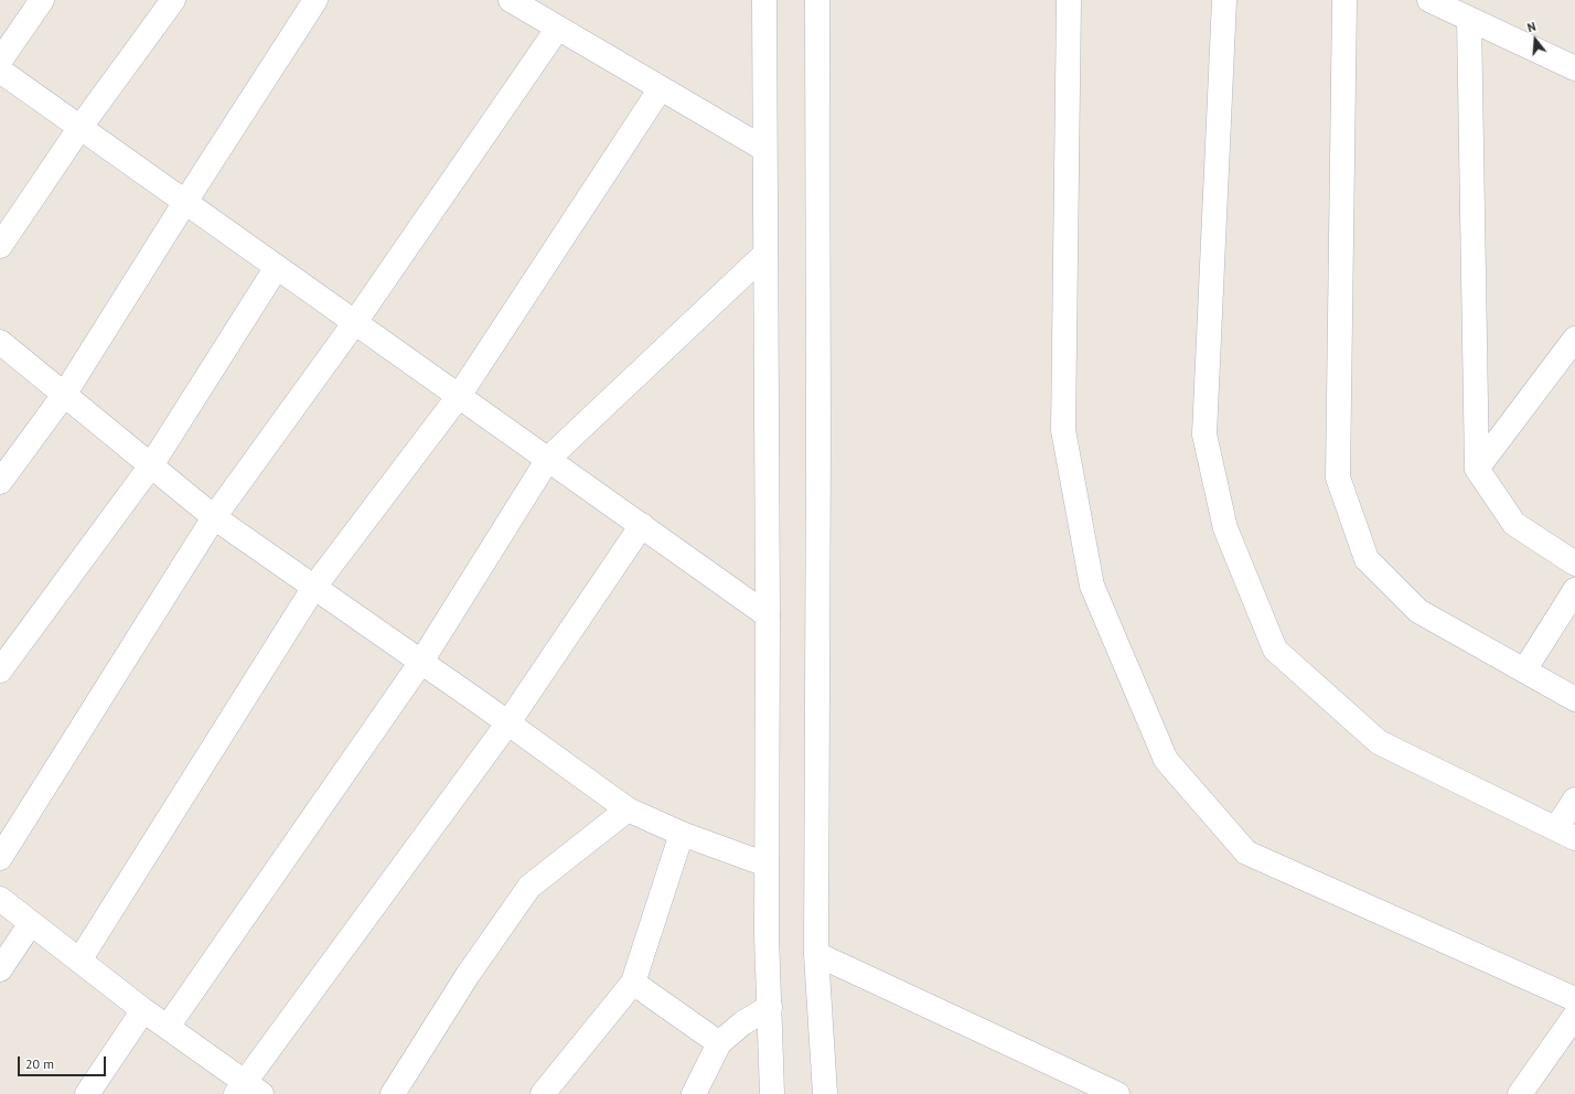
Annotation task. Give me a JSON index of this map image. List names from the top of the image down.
{
  "scale_bar": "20 m",
  "north": "top"
}
